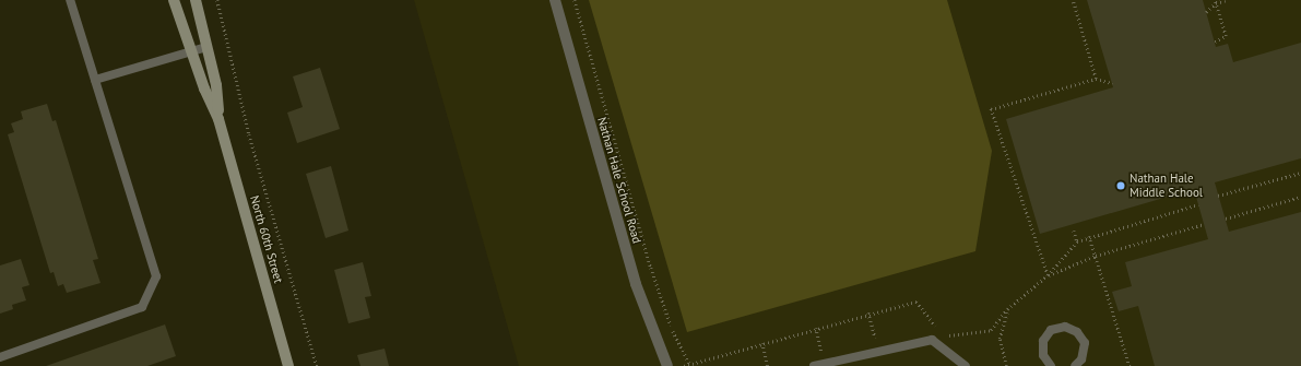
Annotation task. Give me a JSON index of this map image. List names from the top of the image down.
{
  "streets": {
    "main road": ["North 60th Street"],
    "street": ["Nathan Hale School Road"]
  },
  "places": ["Nathan Hale Middle School"]
}
